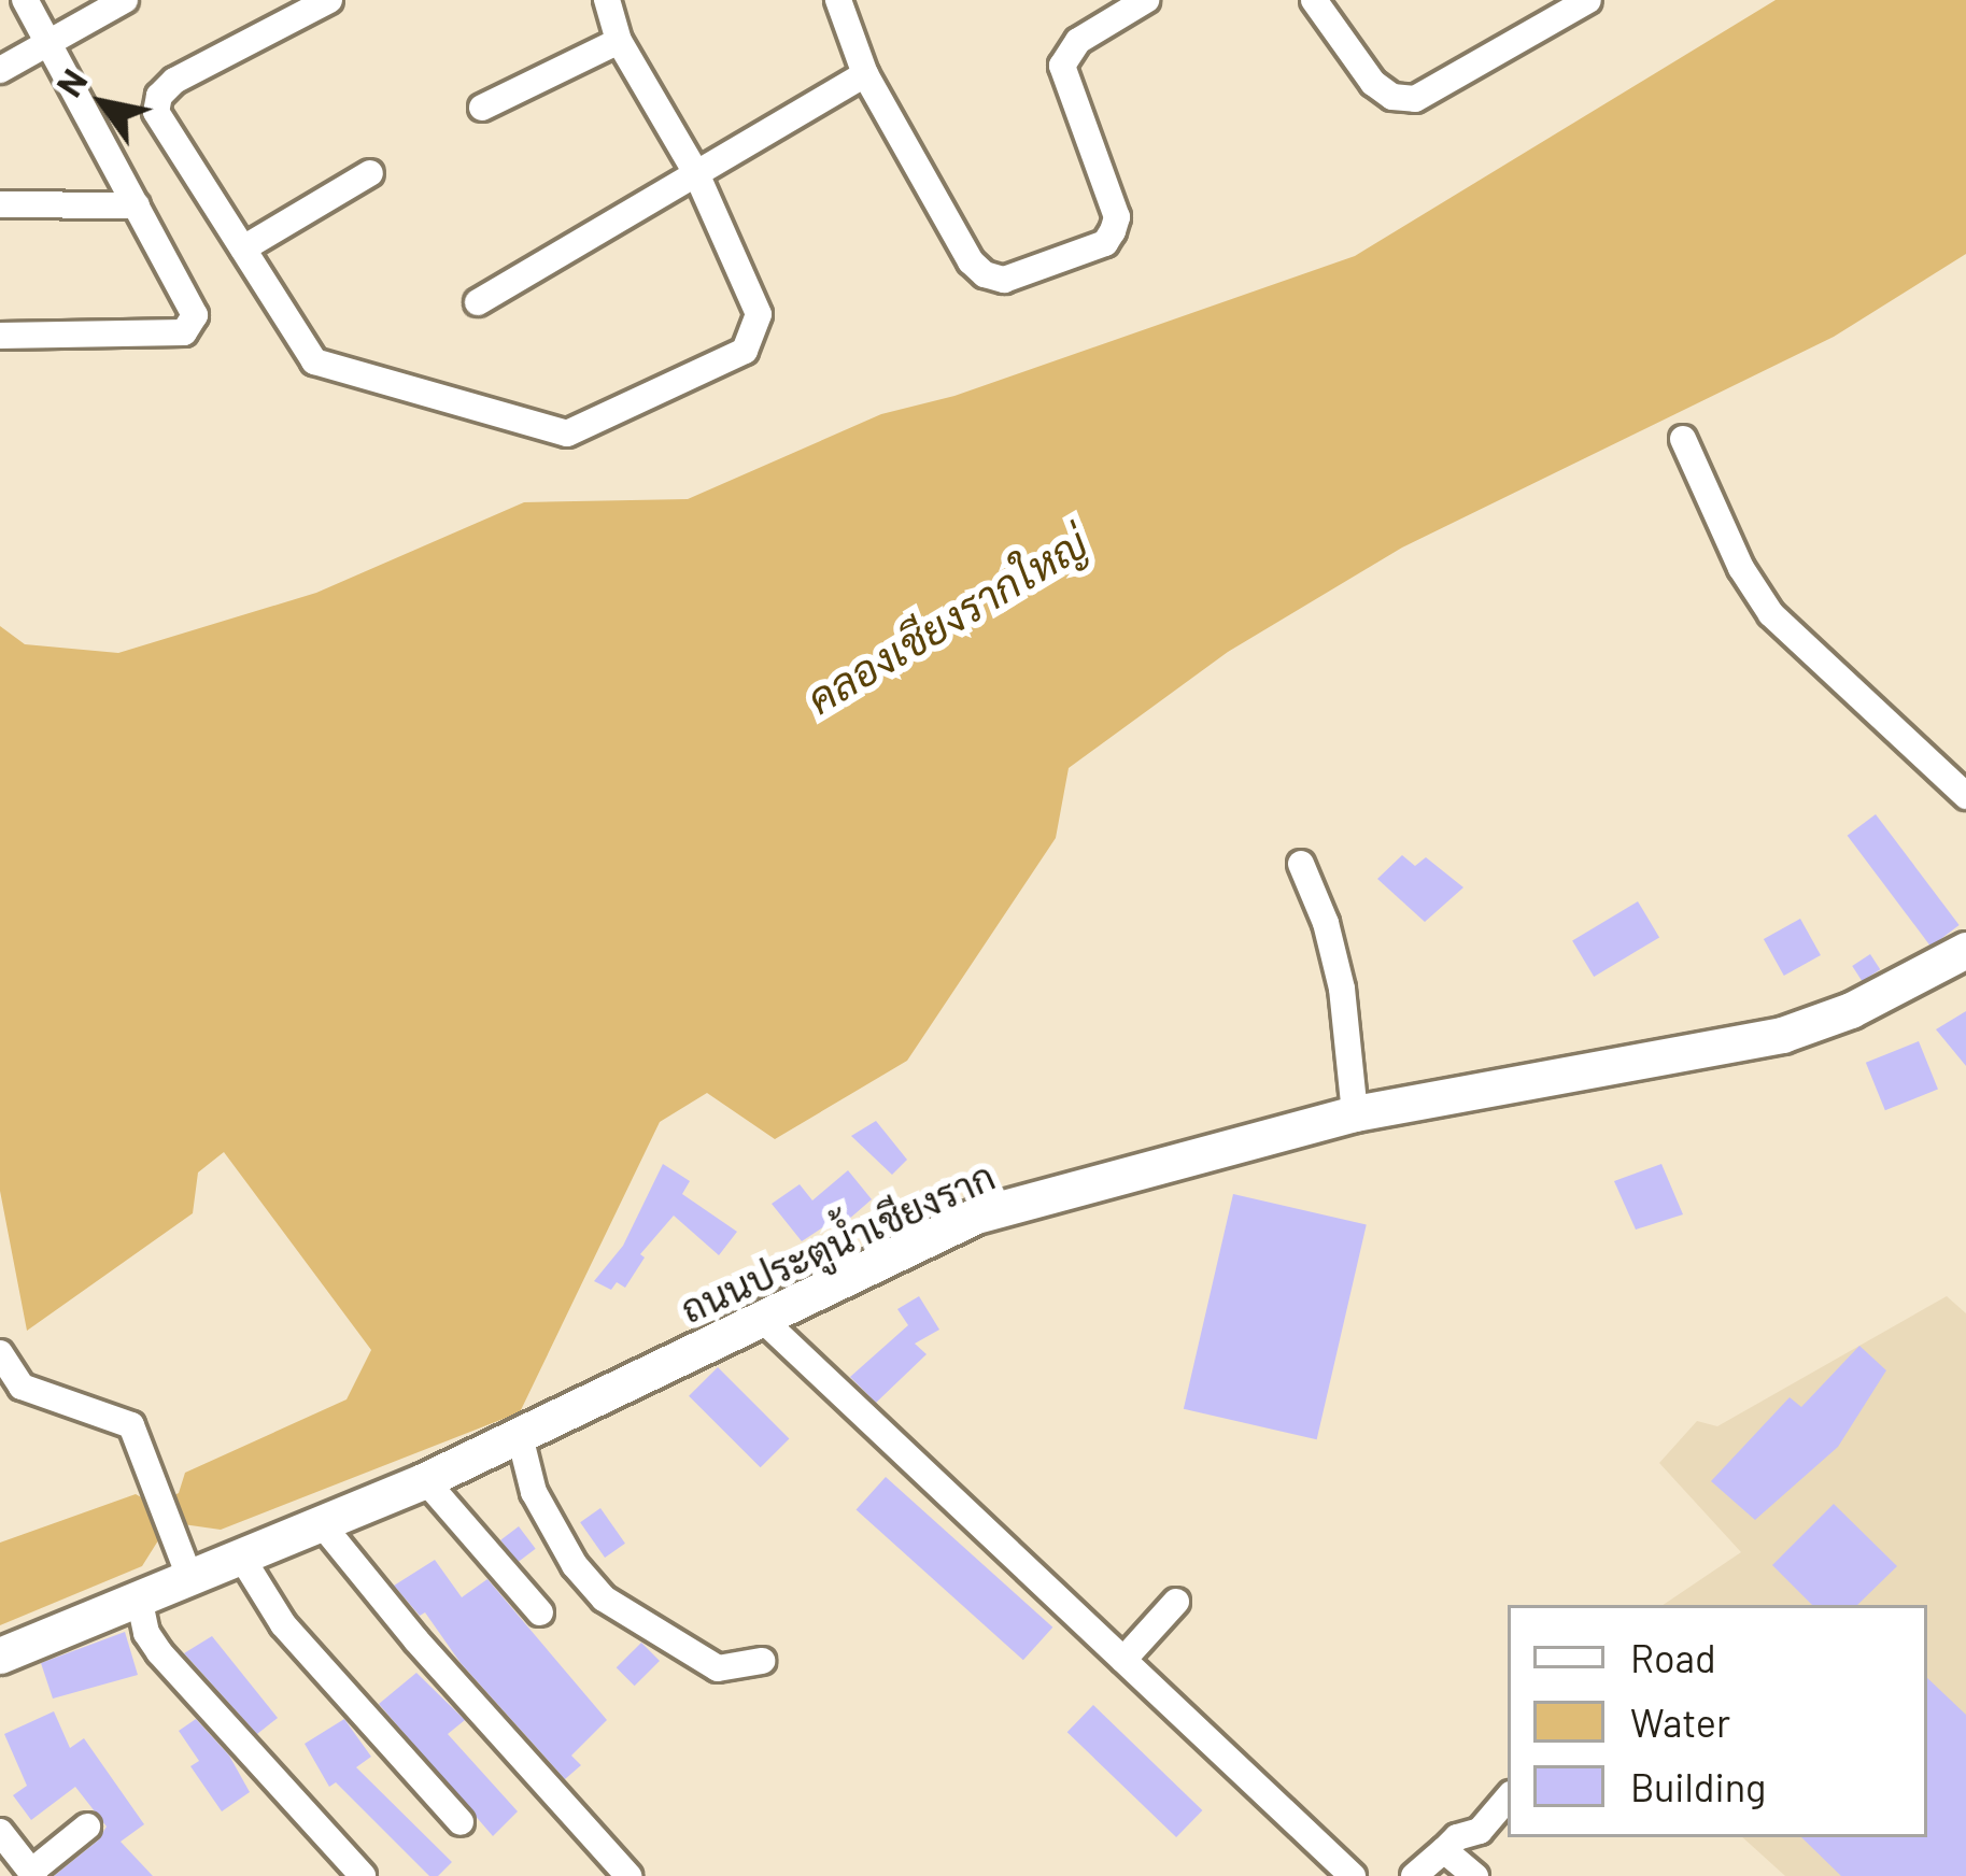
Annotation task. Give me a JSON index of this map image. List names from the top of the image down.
{
  "streets": {
    "street": ["ถนนประตูน้ำเชียงราก"]
  },
  "water": ["คลองเชียงรากใหญ่"],
  "legend": ["Road", "Water", "Building"],
  "north": "top left"
}
